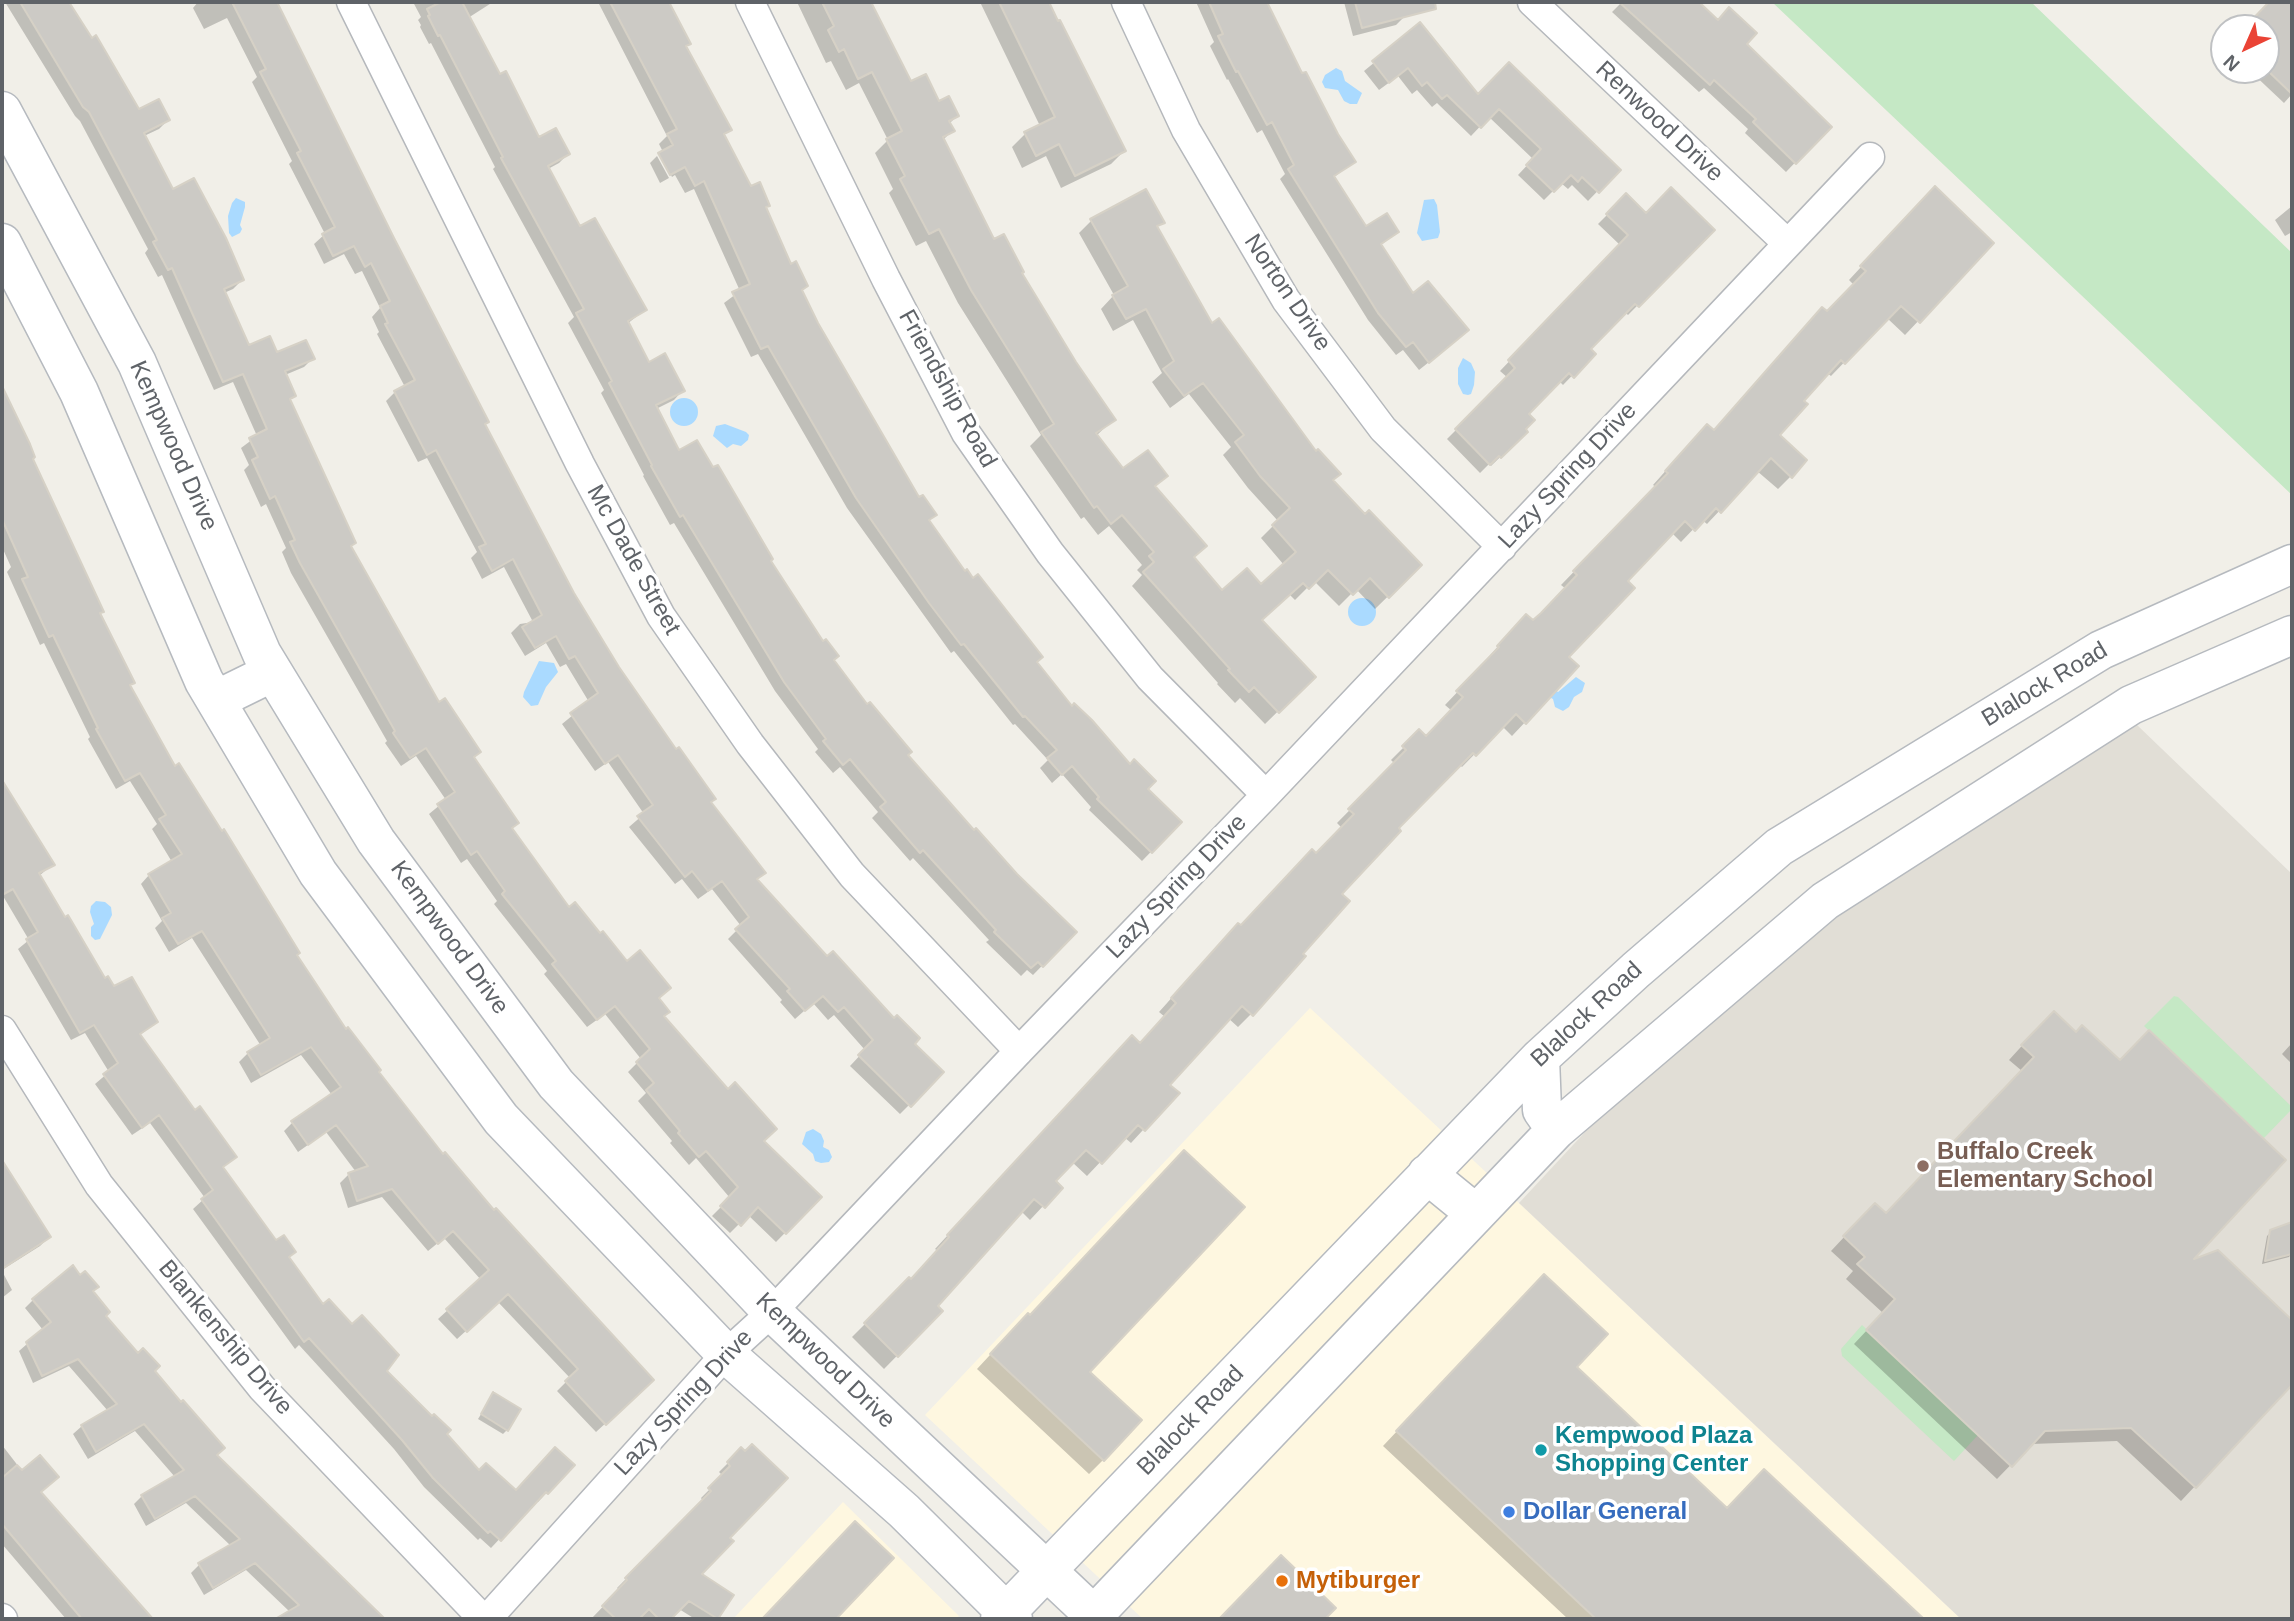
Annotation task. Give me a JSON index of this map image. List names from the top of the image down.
{
  "streets": {
    "main road": ["Kempwood Drive", "Blalock Road"],
    "street": [
      "Renwood Drive",
      "Norton Drive",
      "Friendship Road",
      "Lazy Spring Drive",
      "Mc Dade Street",
      "Blankenship Drive"
    ]
  },
  "crossings": [
    ["Renwood Drive", "Lazy Spring Drive"],
    ["Norton Drive", "Lazy Spring Drive"],
    ["Friendship Road", "Lazy Spring Drive"],
    ["Kempwood Drive", "Lazy Spring Drive"],
    ["Kempwood Drive", "Blalock Road"],
    ["Lazy Spring Drive", "Mc Dade Street"],
    ["Lazy Spring Drive", "Blankenship Drive"]
  ],
  "places": [
    "Buffalo Creek Elementary School",
    "Kempwood Plaza Shopping Center",
    "Dollar General",
    "Mytiburger"
  ],
  "north": "bottom left"
}
